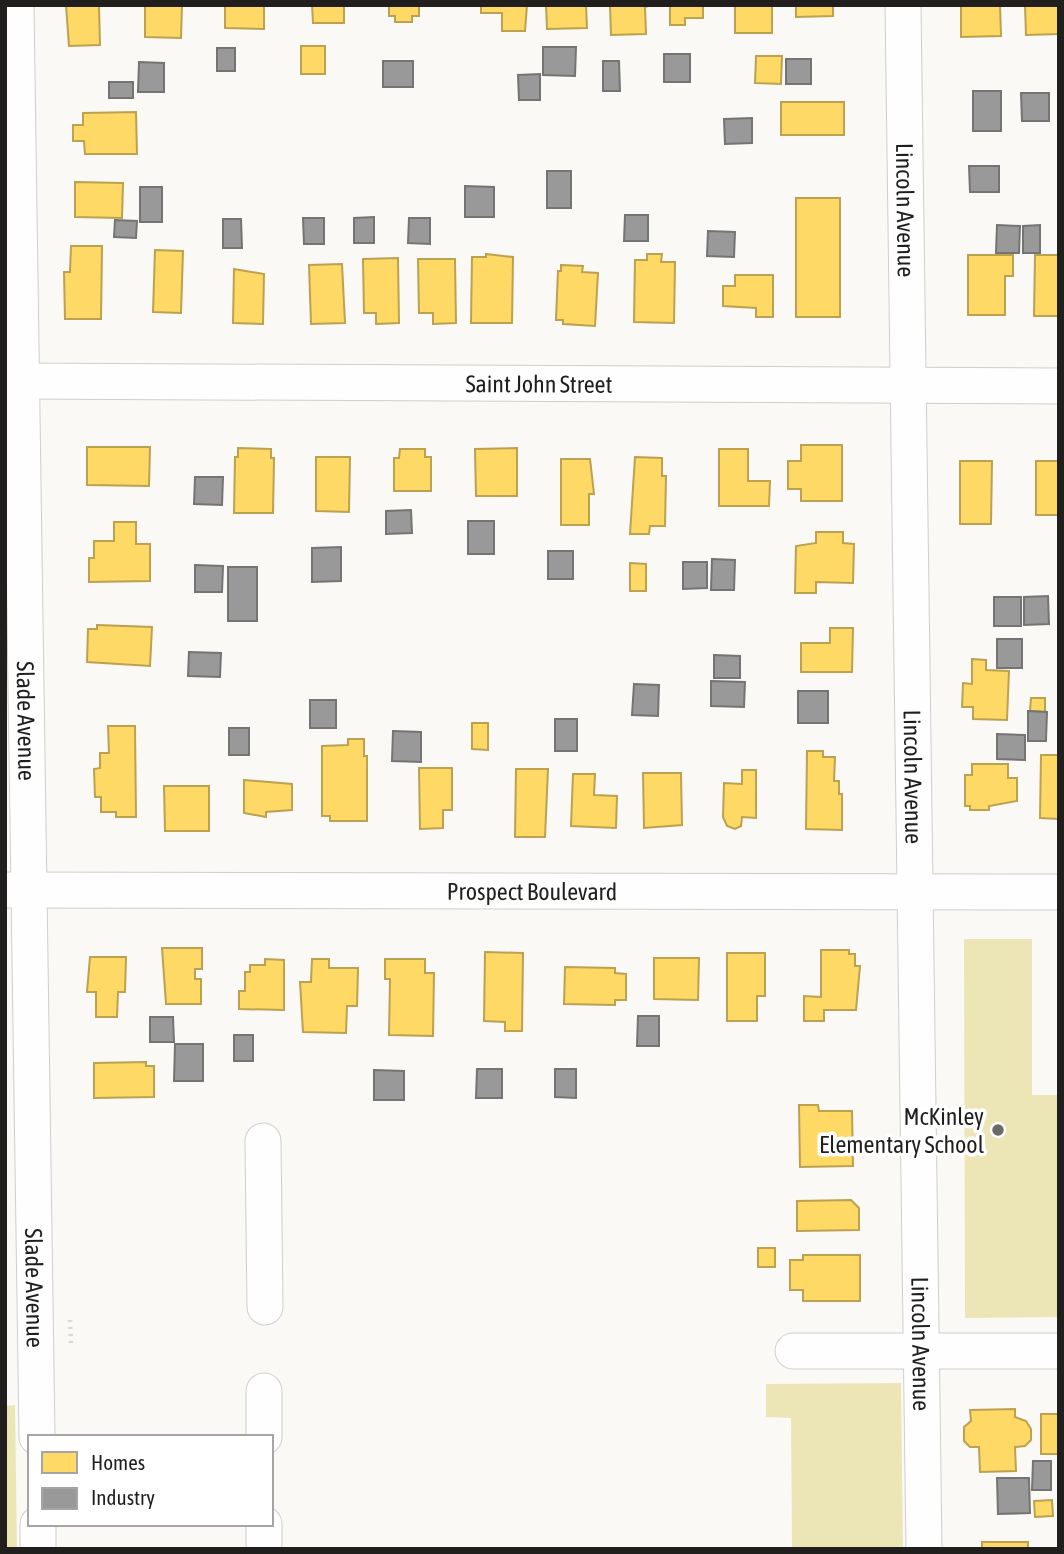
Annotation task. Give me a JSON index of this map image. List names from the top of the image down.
{
  "streets": {
    "street": [
      "Lincoln Avenue",
      "Saint John Street",
      "Slade Avenue",
      "Prospect Boulevard"
    ]
  },
  "crossings": [
    ["Lincoln Avenue", "Saint John Street"],
    ["Lincoln Avenue", "Prospect Boulevard"],
    ["Saint John Street", "Slade Avenue"],
    ["Slade Avenue", "Prospect Boulevard"]
  ],
  "places": ["McKinley Elementary School"],
  "legend": ["Homes", "Industry"]
}
